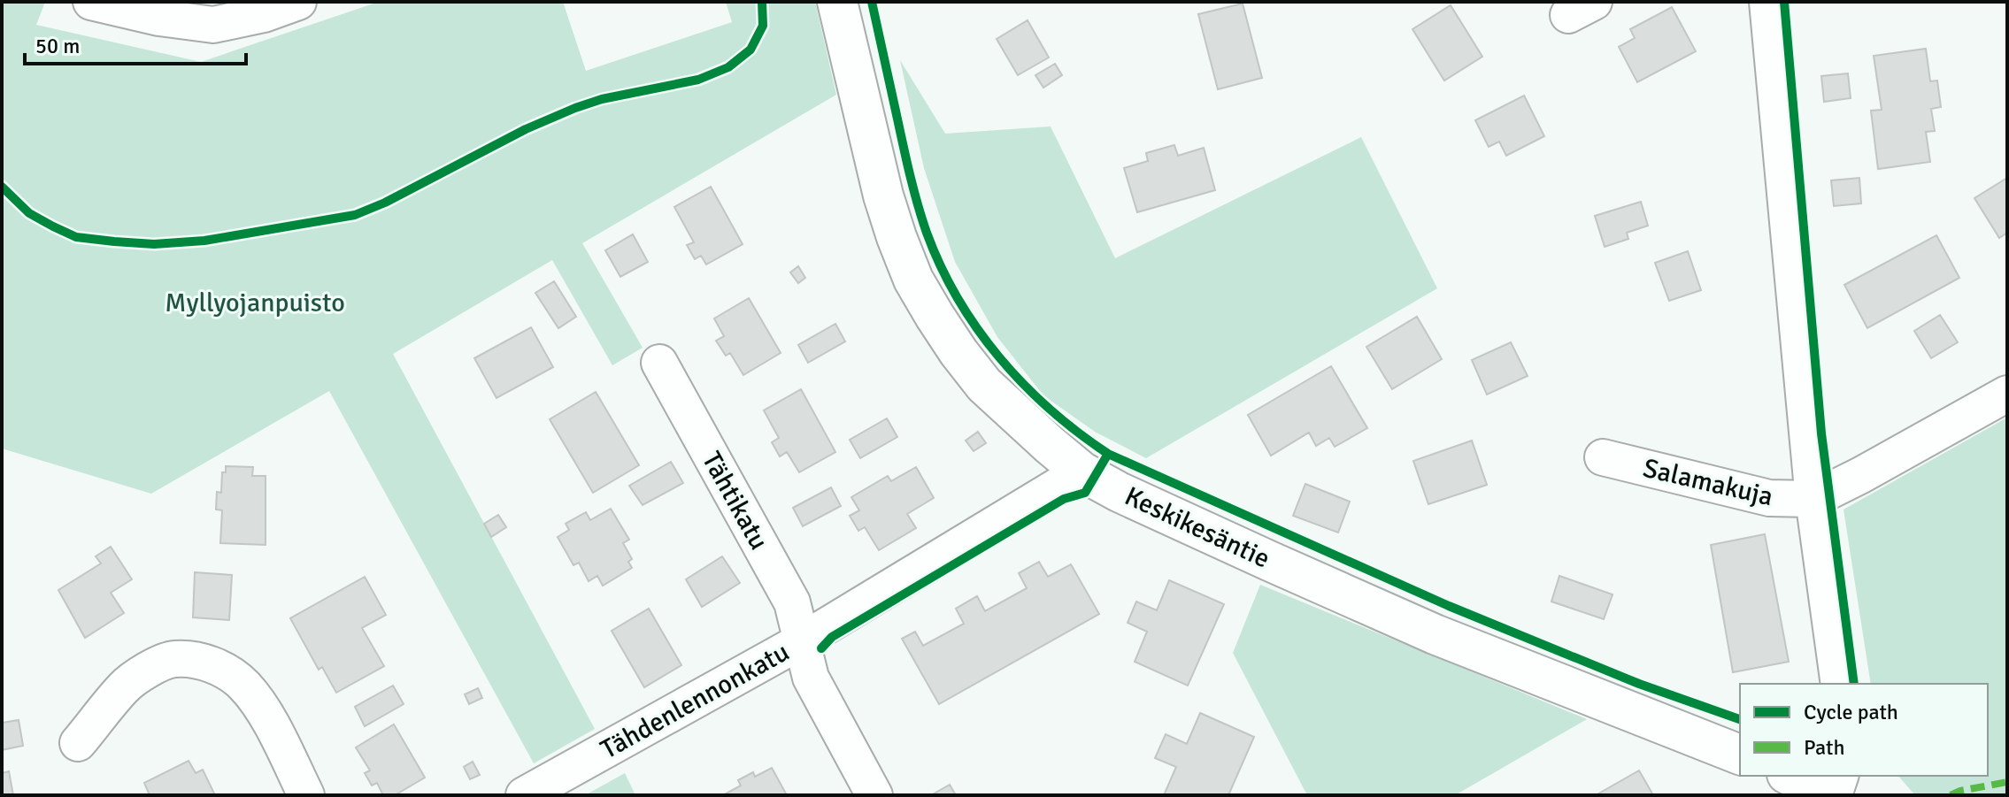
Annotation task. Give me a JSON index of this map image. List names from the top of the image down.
{
  "streets": {
    "street": [
      "Salamakuja",
      "Tähtikatu",
      "Keskikesäntie",
      "Tähdenlennonkatu"
    ]
  },
  "crossings": [
    ["Tähtikatu", "Tähdenlennonkatu"],
    ["Keskikesäntie", "Tähdenlennonkatu"]
  ],
  "parks": ["Myllyojanpuisto"],
  "legend": ["Cycle path", "Path"],
  "scale_bar": "50 m"
}
